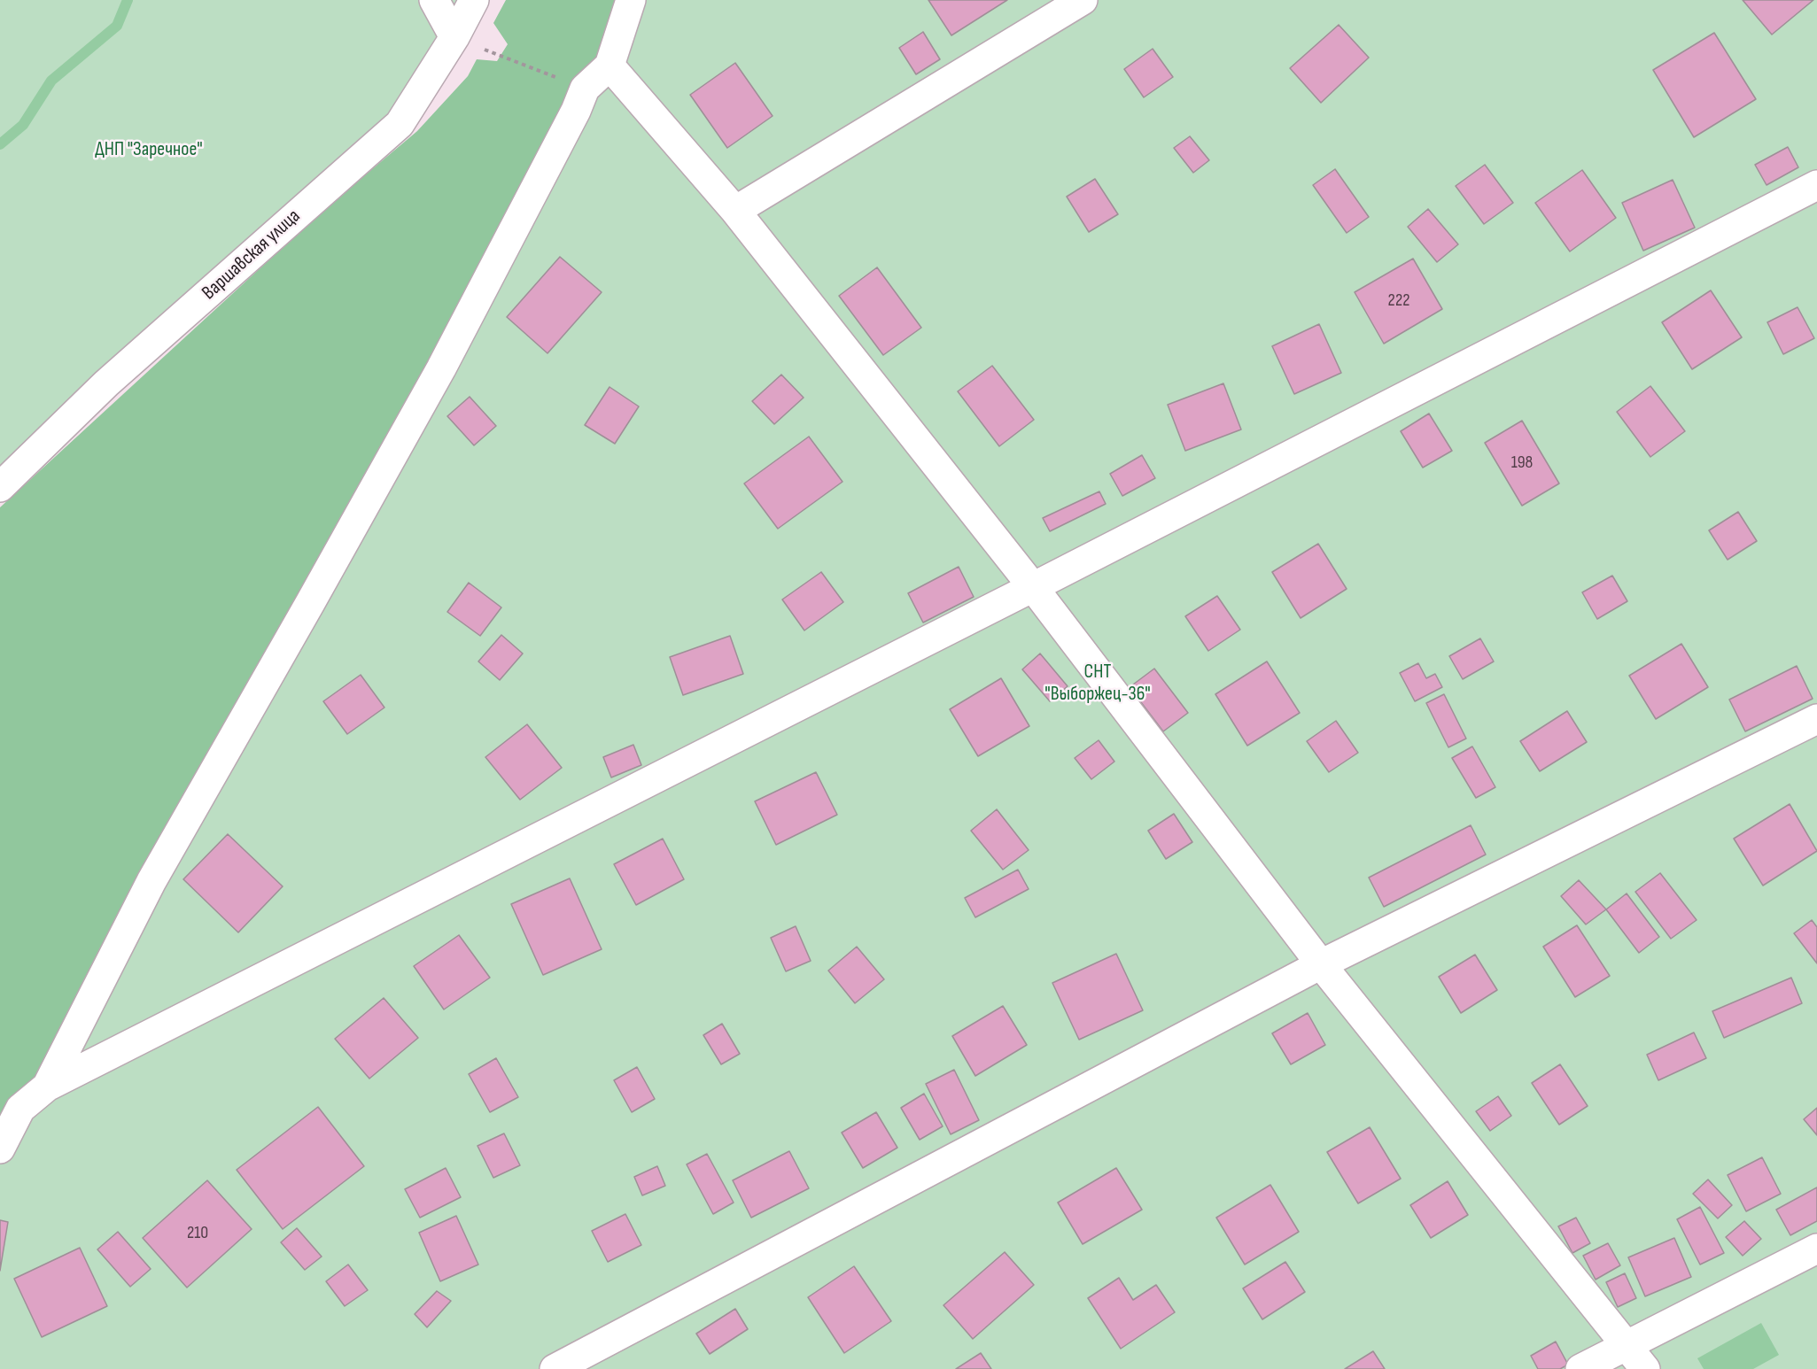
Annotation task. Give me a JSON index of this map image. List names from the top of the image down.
{
  "streets": {
    "street": ["Варшавская улица"]
  },
  "parks": ["ДНП \"Заречное\"", "СНТ \"Выборжец-36\""],
  "house_numbers": ["222", "198", "210"]
}
